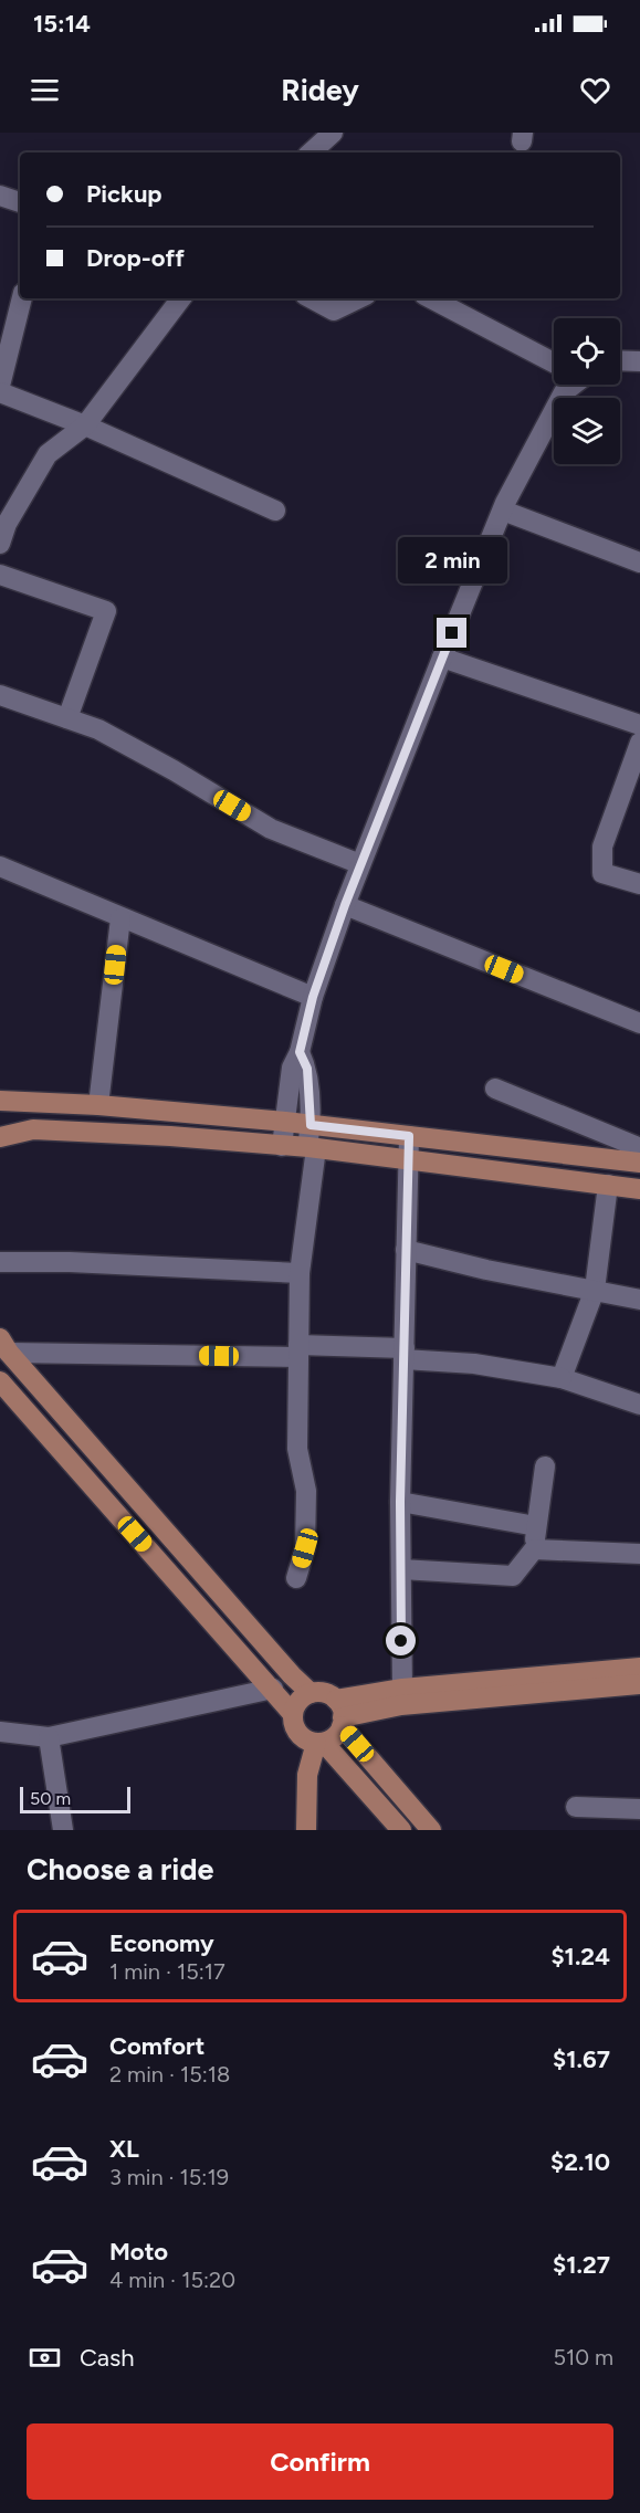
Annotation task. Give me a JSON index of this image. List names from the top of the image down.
{
  "scale_bar": "50 m",
  "page": {
    "status": "15:14",
    "header": "Ridey",
    "banner": ["Pickup", "Drop-off"],
    "bubble": "2 min",
    "scale": "50 m",
    "heading": "Choose a ride",
    "list": [
      {
        "name": "Economy",
        "note": "1 min · 15:17",
        "value": "$1.24"
      },
      {
        "name": "Comfort",
        "note": "2 min · 15:18",
        "value": "$1.67"
      },
      {
        "name": "XL",
        "note": "3 min · 15:19",
        "value": "$2.10"
      },
      {
        "name": "Moto",
        "note": "4 min · 15:20",
        "value": "$1.27"
      }
    ],
    "pay": ["Cash", "510 m"],
    "buttons": "Confirm"
  }
}
